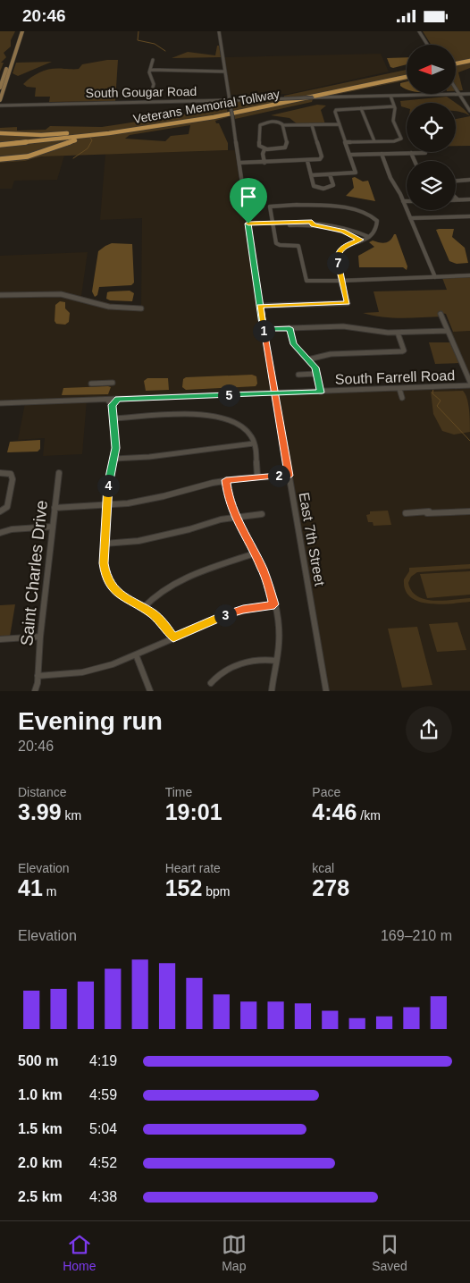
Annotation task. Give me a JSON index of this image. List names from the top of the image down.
{
  "streets": {
    "highway": ["Veterans Memorial Tollway"],
    "street": [
      "South Gougar Road",
      "South Farrell Road",
      "East 7th Street",
      "Saint Charles Drive"
    ]
  },
  "crossings": [
    ["South Gougar Road", "East 7th Street"],
    ["South Farrell Road", "East 7th Street"]
  ],
  "north": "left",
  "page": {
    "status": "20:46",
    "pins": [
      "7",
      "1",
      "5",
      "2",
      "4",
      "3"
    ],
    "heading": ["Evening run", "20:46"],
    "stats": [
      ["Distance", "3.99 km"],
      ["Time", "19:01"],
      ["Pace", "4:46 /km"],
      ["Elevation", "41 m"],
      ["Heart rate", "152 bpm"],
      ["kcal", "278"]
    ],
    "chart": ["Elevation", "169–210 m"],
    "list": [
      {
        "name": "500 m",
        "note": "4:19"
      },
      {
        "name": "1.0 km",
        "note": "4:59"
      },
      {
        "name": "1.5 km",
        "note": "5:04"
      },
      {
        "name": "2.0 km",
        "note": "4:52"
      },
      {
        "name": "2.5 km",
        "note": "4:38"
      }
    ],
    "tabs": ["Home", "Map", "Saved"]
  }
}
